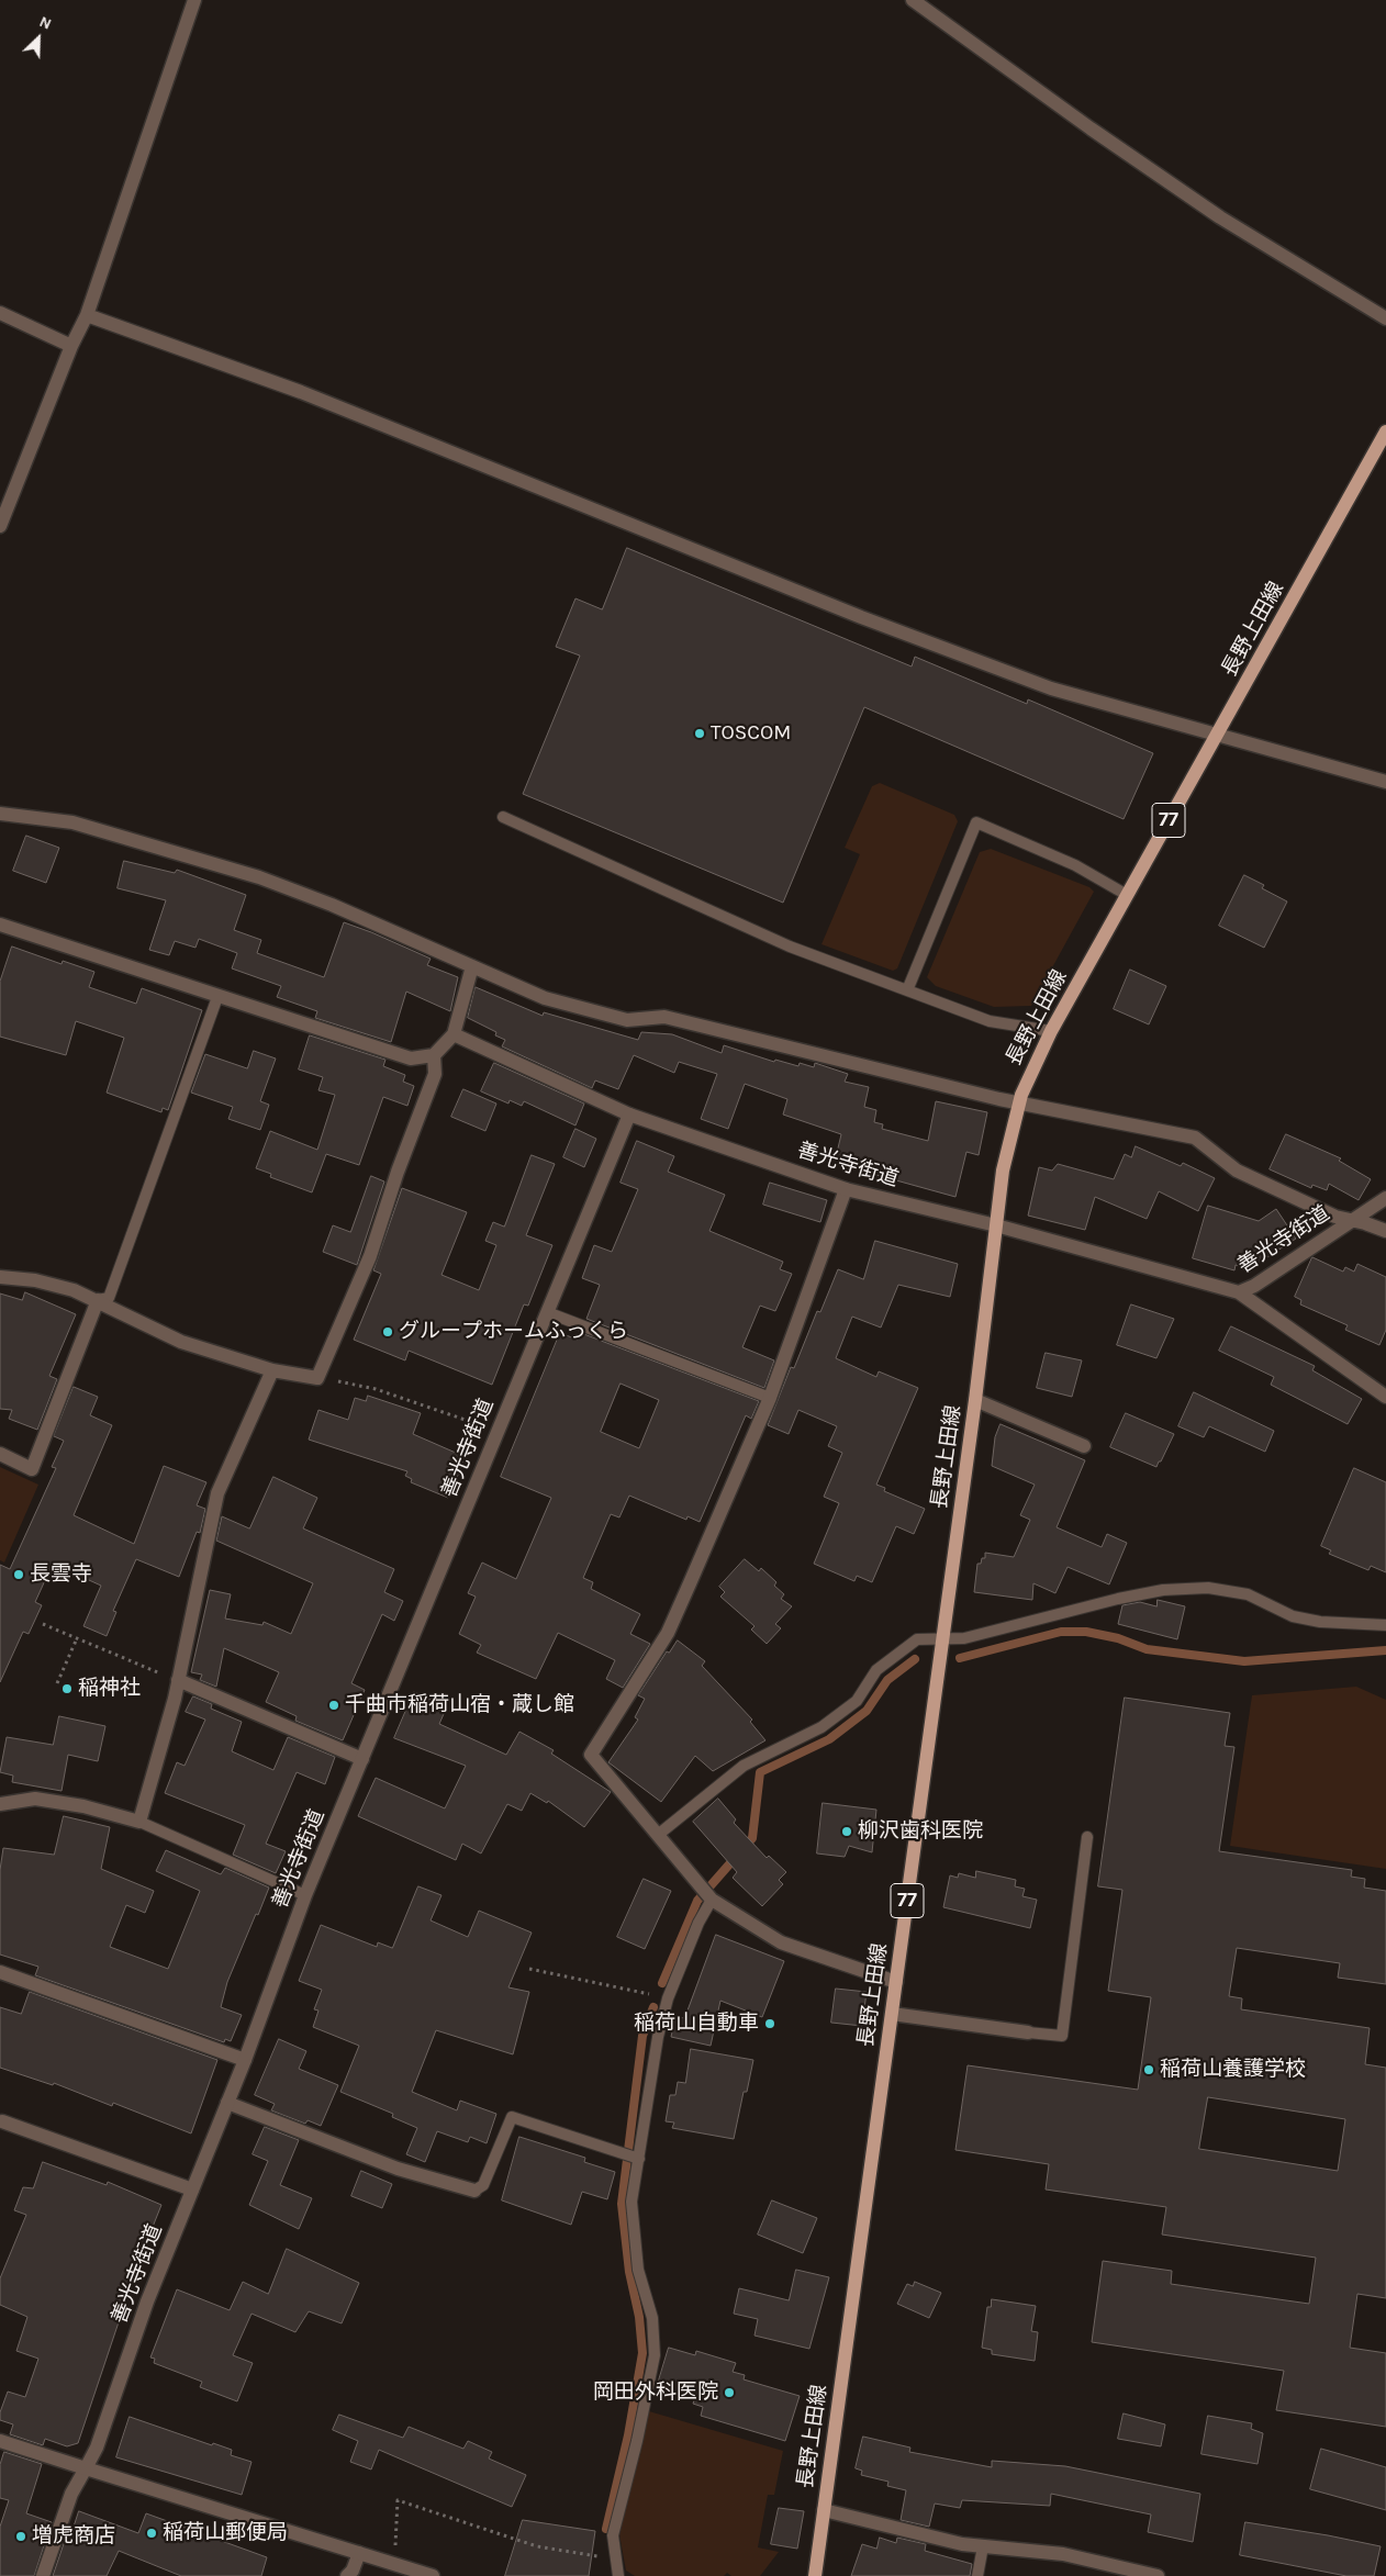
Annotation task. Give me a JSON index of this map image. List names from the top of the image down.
{
  "streets": {
    "main road": ["長野上田線", "77"],
    "street": ["善光寺街道"]
  },
  "crossings": [
    ["長野上田線", "善光寺街道"]
  ],
  "places": [
    "TOSCOM",
    "グループホームふっくら",
    "長雲寺",
    "稲神社",
    "千曲市稲荷山宿・蔵し館",
    "柳沢歯科医院",
    "稲荷山自動車",
    "稲荷山養護学校",
    "岡田外科医院",
    "稲荷山郵便局",
    "増虎商店"
  ],
  "north": "top right"
}
